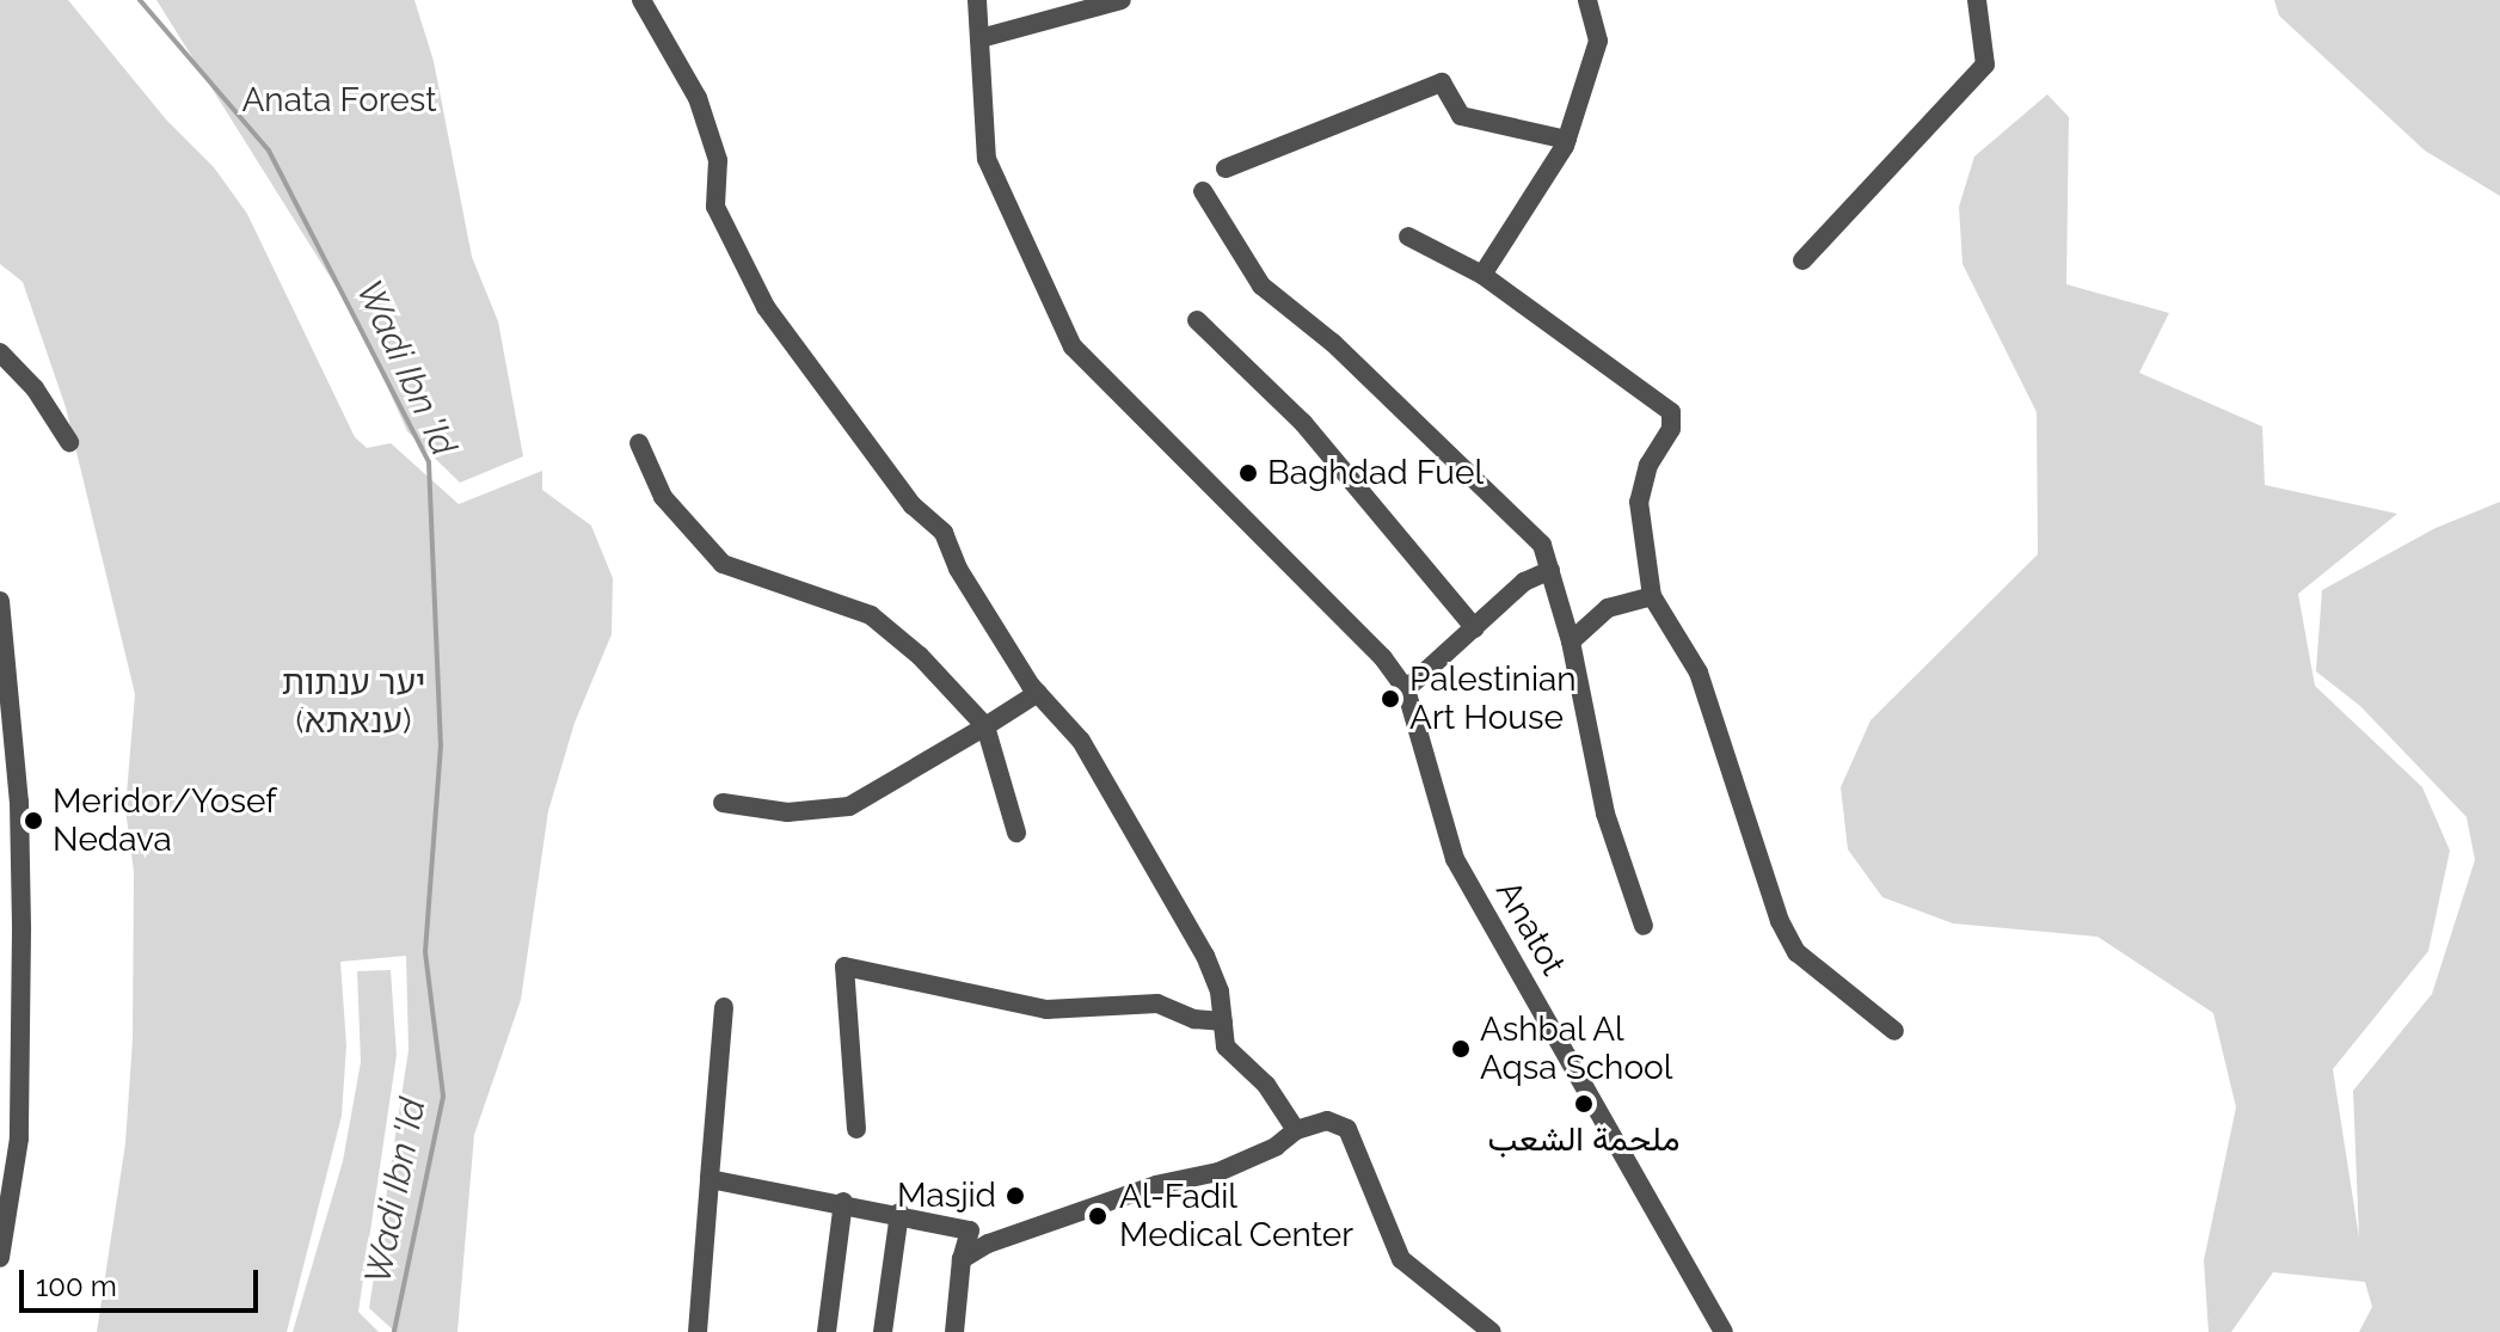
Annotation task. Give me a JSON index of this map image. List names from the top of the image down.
{
  "streets": {
    "street": ["Anatot"]
  },
  "water": ["Wadi Ibn 'Id"],
  "parks": ["Anata Forest", "יער ענתות (ענאתא)"],
  "places": [
    "Baghdad Fuel",
    "Palestinian Art House",
    "Meridor/Yosef Nedava",
    "Ashbal Al Aqsa School",
    "ملحمة الشعب",
    "Masjid",
    "Al-Fadil Medical Center"
  ],
  "scale_bar": "100 m"
}
